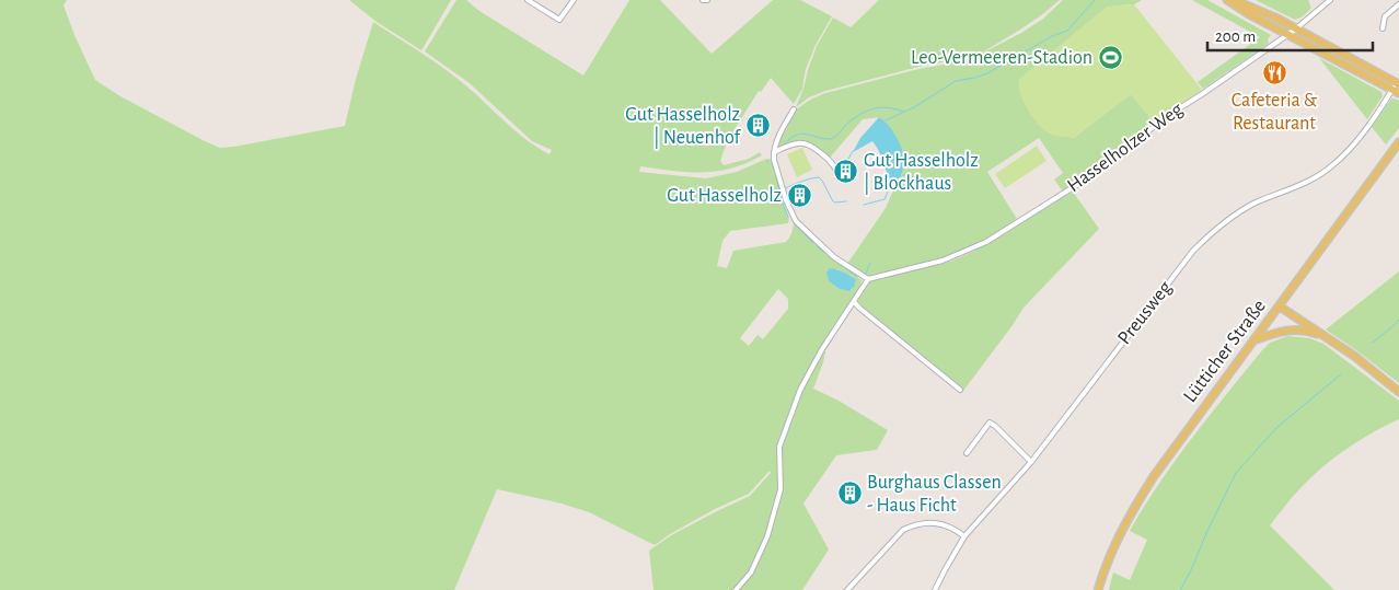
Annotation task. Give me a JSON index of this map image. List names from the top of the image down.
{
  "streets": {
    "main road": ["Lütticher Straße"],
    "street": ["Hasselholzer Weg", "Preusweg"]
  },
  "places": {
    "sports": ["Leo-Vermeeren-Stadion"],
    "restaurant": ["Cafeteria & Restaurant"],
    "building": [
      "Gut Hasselholz | Neuenhof",
      "Gut Hasselholz | Blockhaus",
      "Gut Hasselholz",
      "Burghaus Classen - Haus Ficht"
    ]
  },
  "scale_bar": "200 m"
}
